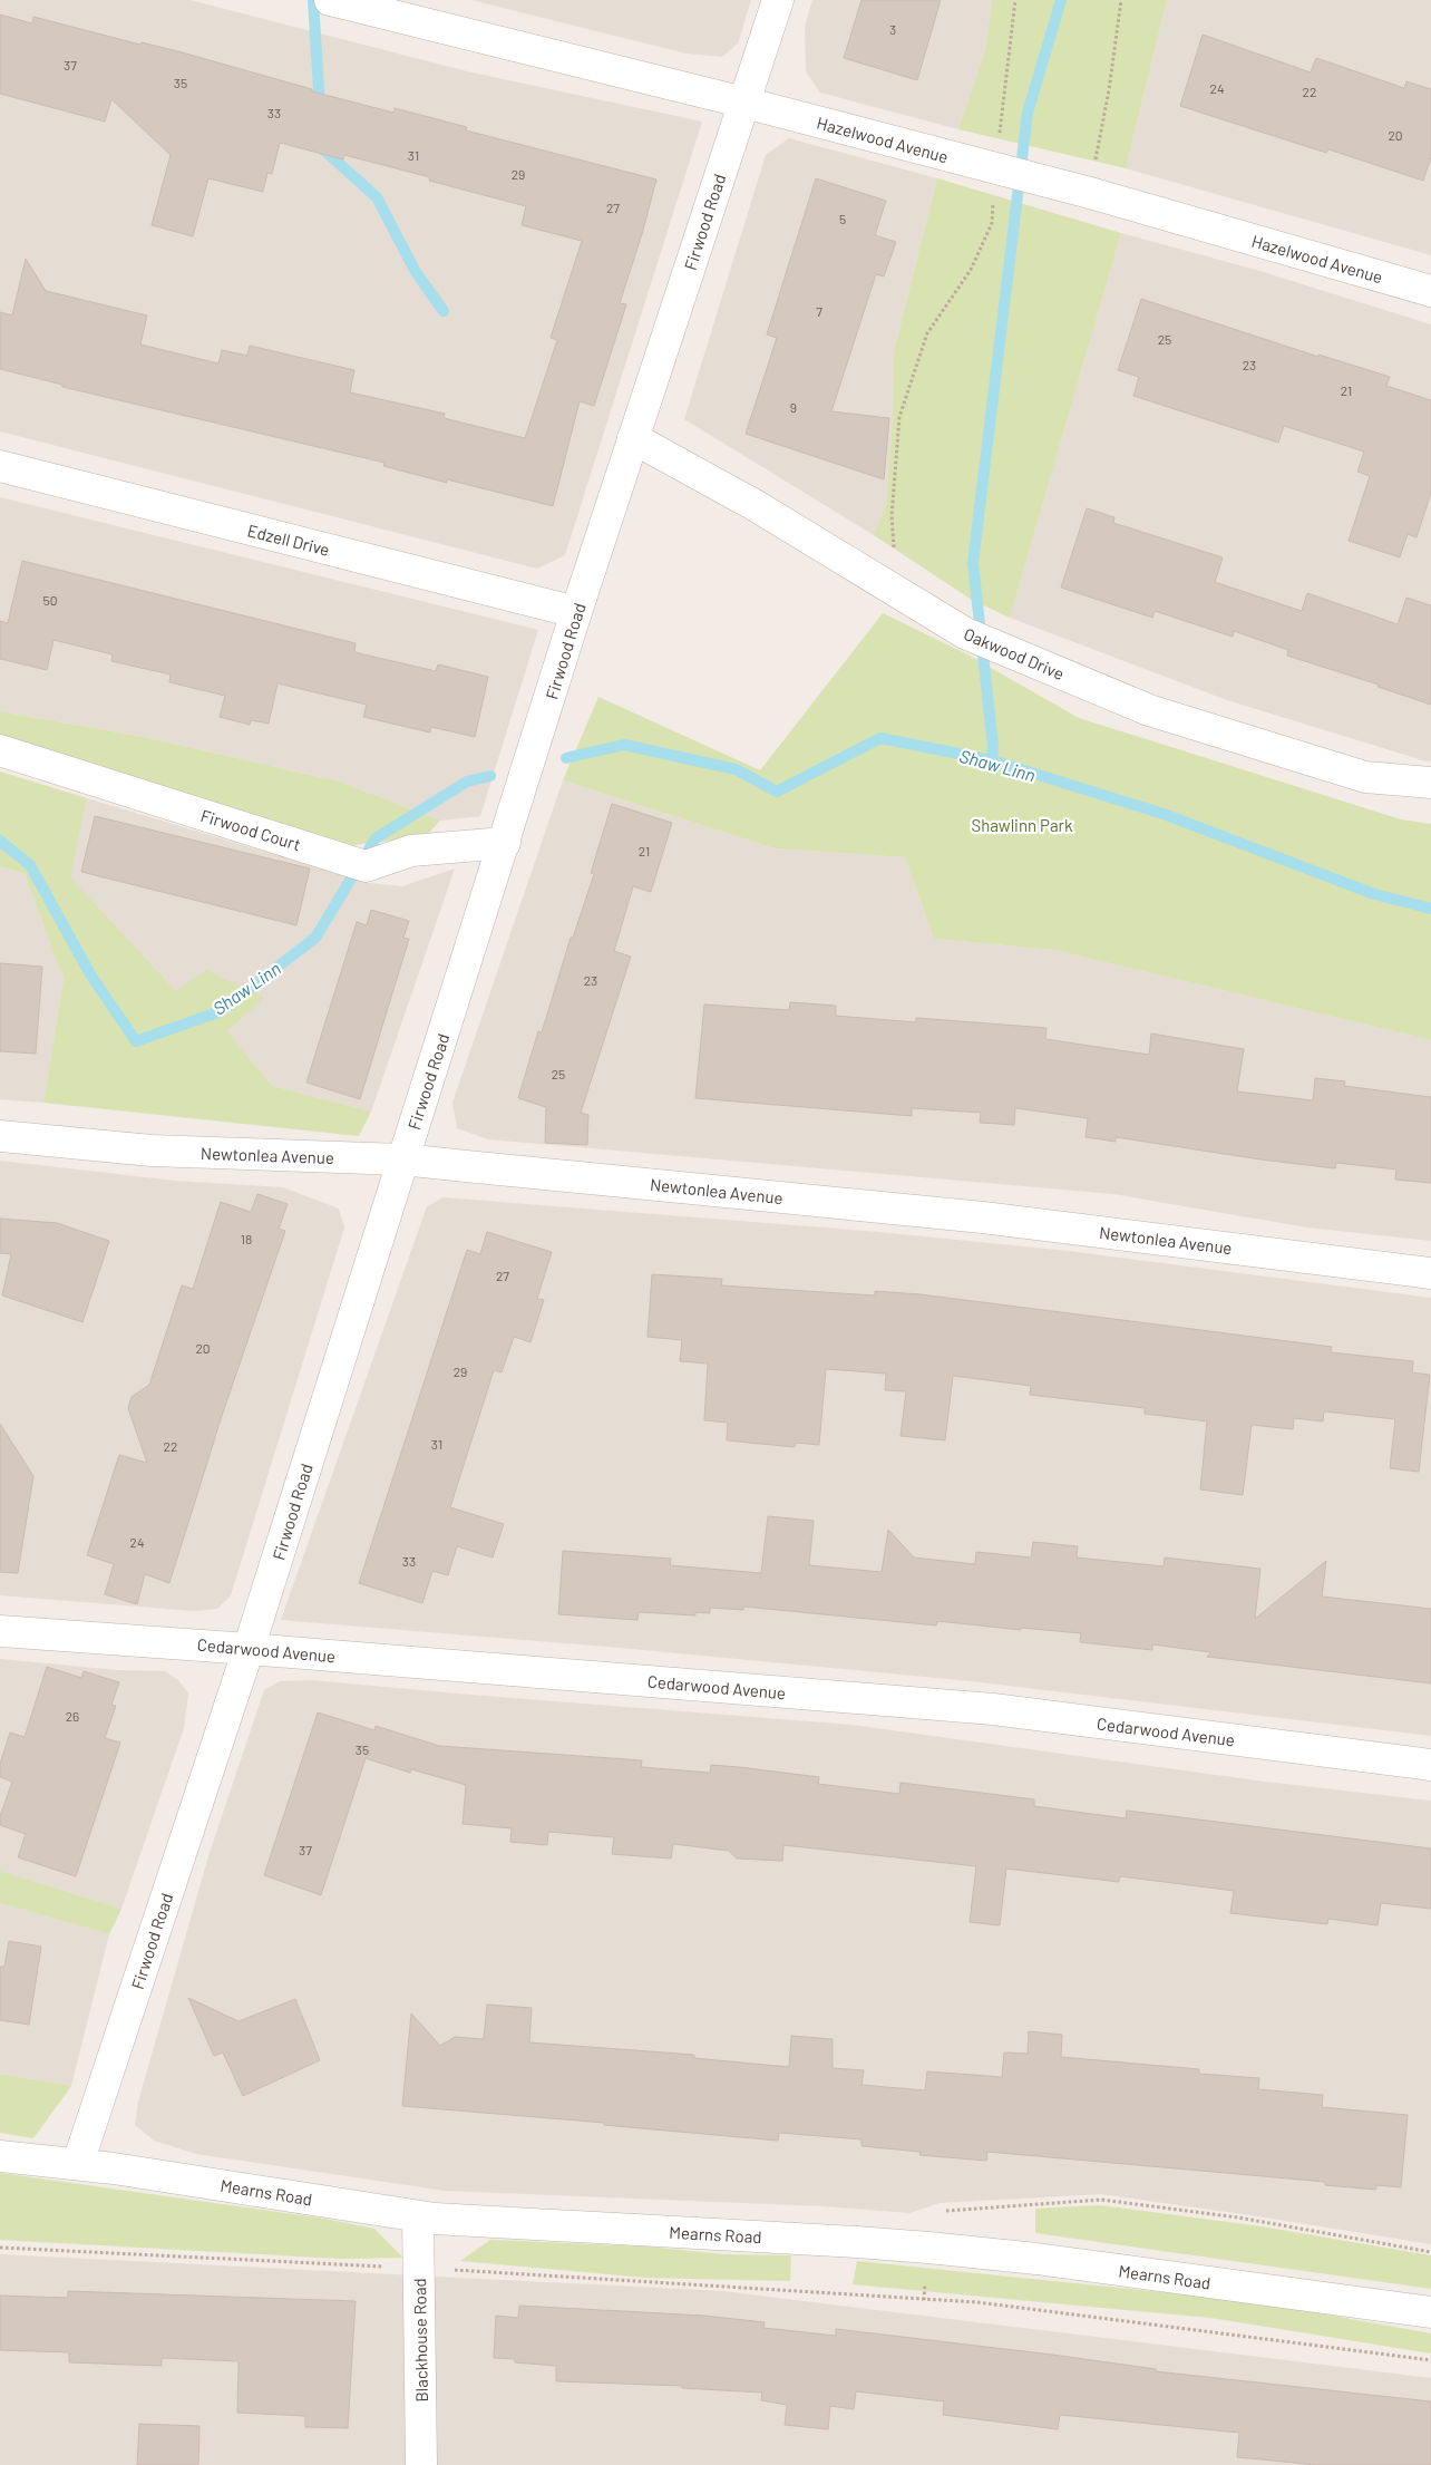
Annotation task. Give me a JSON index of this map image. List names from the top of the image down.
{
  "streets": {
    "street": [
      "Hazelwood Avenue",
      "Firwood Road",
      "Edzell Drive",
      "Oakwood Drive",
      "Firwood Court",
      "Newtonlea Avenue",
      "Cedarwood Avenue",
      "Mearns Road",
      "Blackhouse Road"
    ]
  },
  "crossings": [
    ["Hazelwood Avenue", "Firwood Road"],
    ["Firwood Road", "Edzell Drive"],
    ["Firwood Road", "Oakwood Drive"],
    ["Firwood Road", "Firwood Court"],
    ["Firwood Road", "Newtonlea Avenue"],
    ["Firwood Road", "Cedarwood Avenue"],
    ["Firwood Road", "Mearns Road"],
    ["Mearns Road", "Blackhouse Road"]
  ],
  "water": ["Shaw Linn"],
  "parks": ["Shawlinn Park"],
  "house_numbers": [
    "3",
    "37",
    "35",
    "24",
    "22",
    "33",
    "20",
    "31",
    "29",
    "27",
    "5",
    "7",
    "25",
    "23",
    "21",
    "9",
    "50",
    "21",
    "23",
    "25",
    "18",
    "27",
    "20",
    "29",
    "31",
    "22",
    "24",
    "33",
    "26",
    "35",
    "37"
  ]
}
